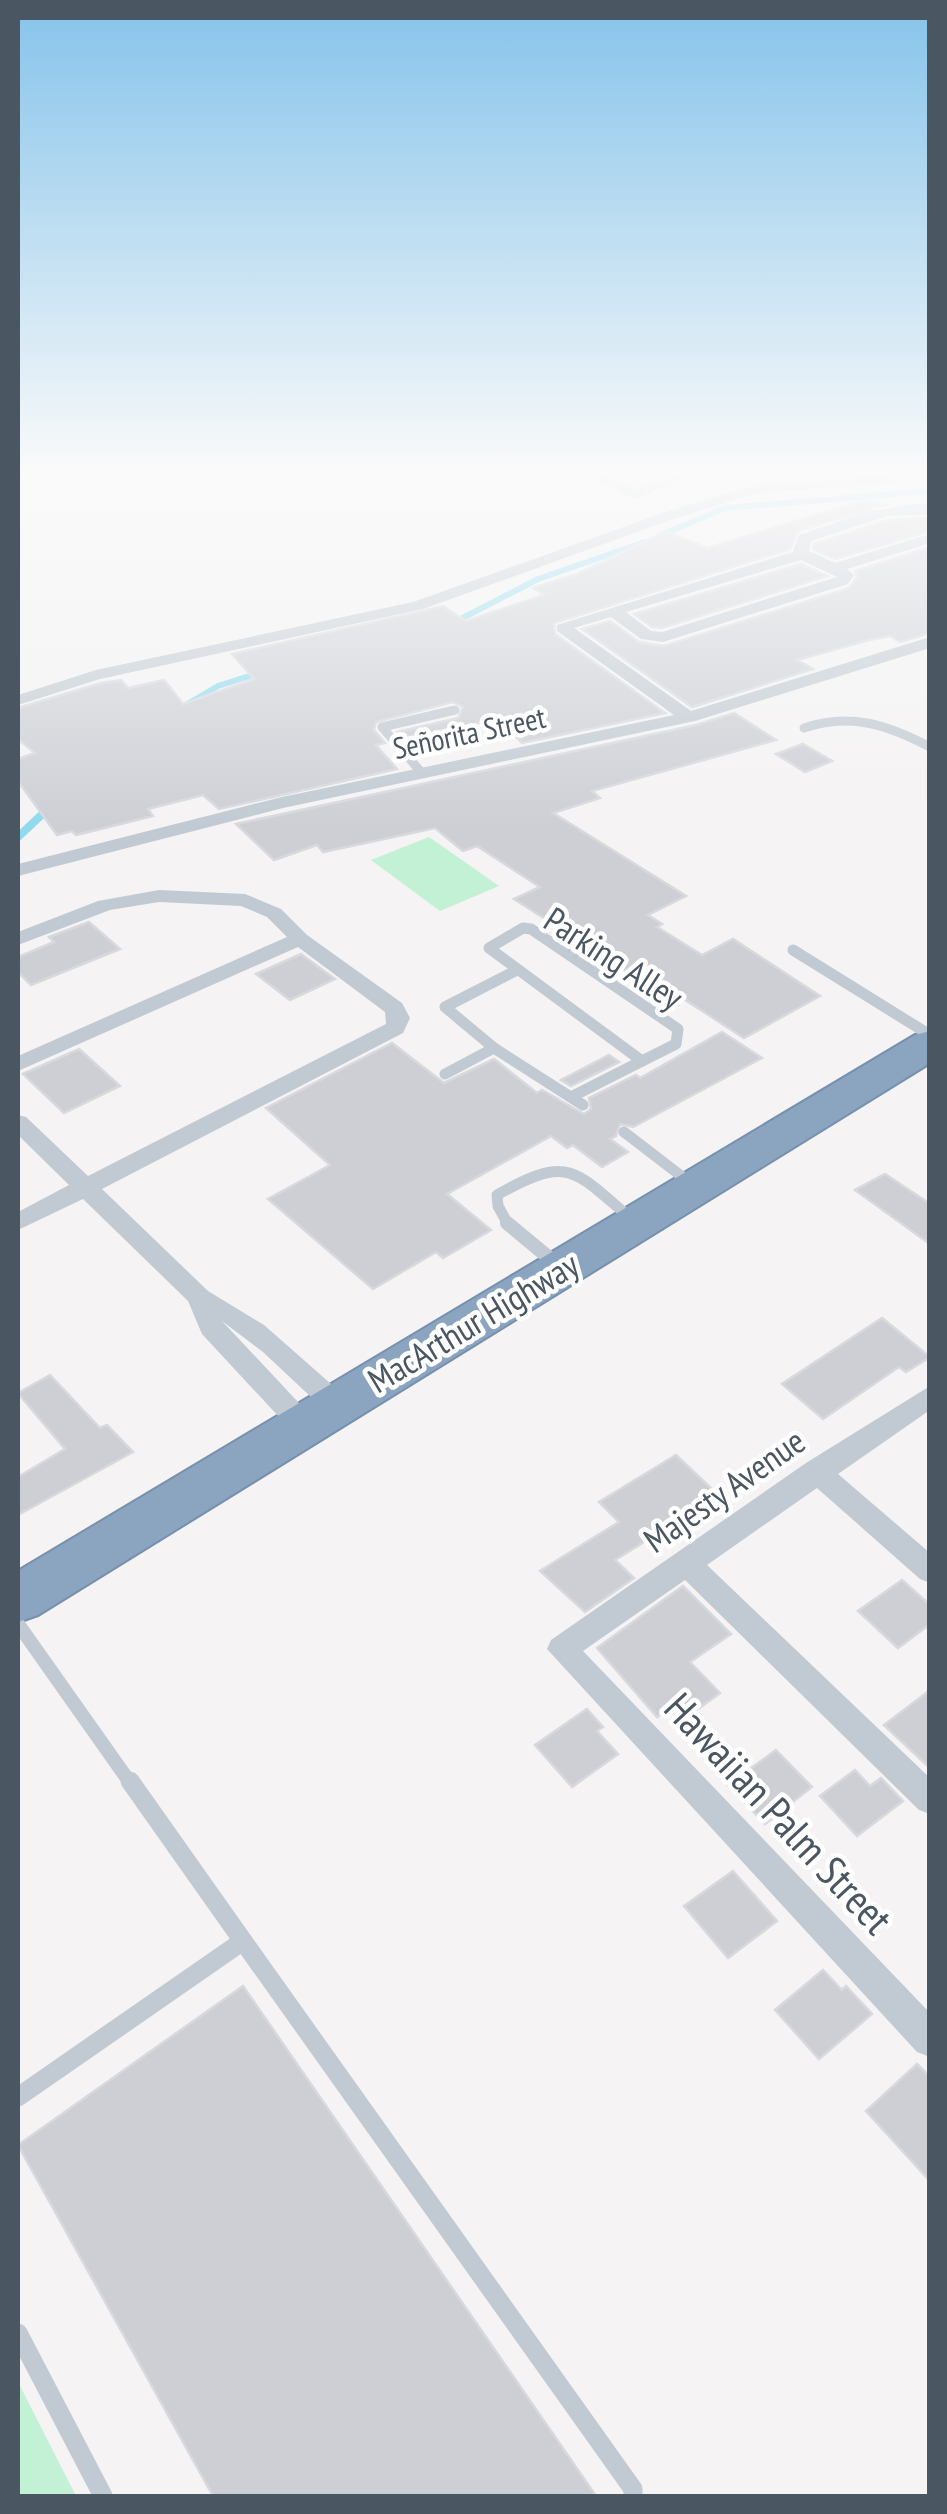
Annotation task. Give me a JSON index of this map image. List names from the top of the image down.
{
  "streets": {
    "highway": ["MacArthur Highway"],
    "street": ["Señorita Street", "Majesty Avenue", "Hawaiian Palm Street"],
    "lane": ["Parking Alley"]
  },
  "crossings": [
    ["Majesty Avenue", "Hawaiian Palm Street"]
  ]
}
